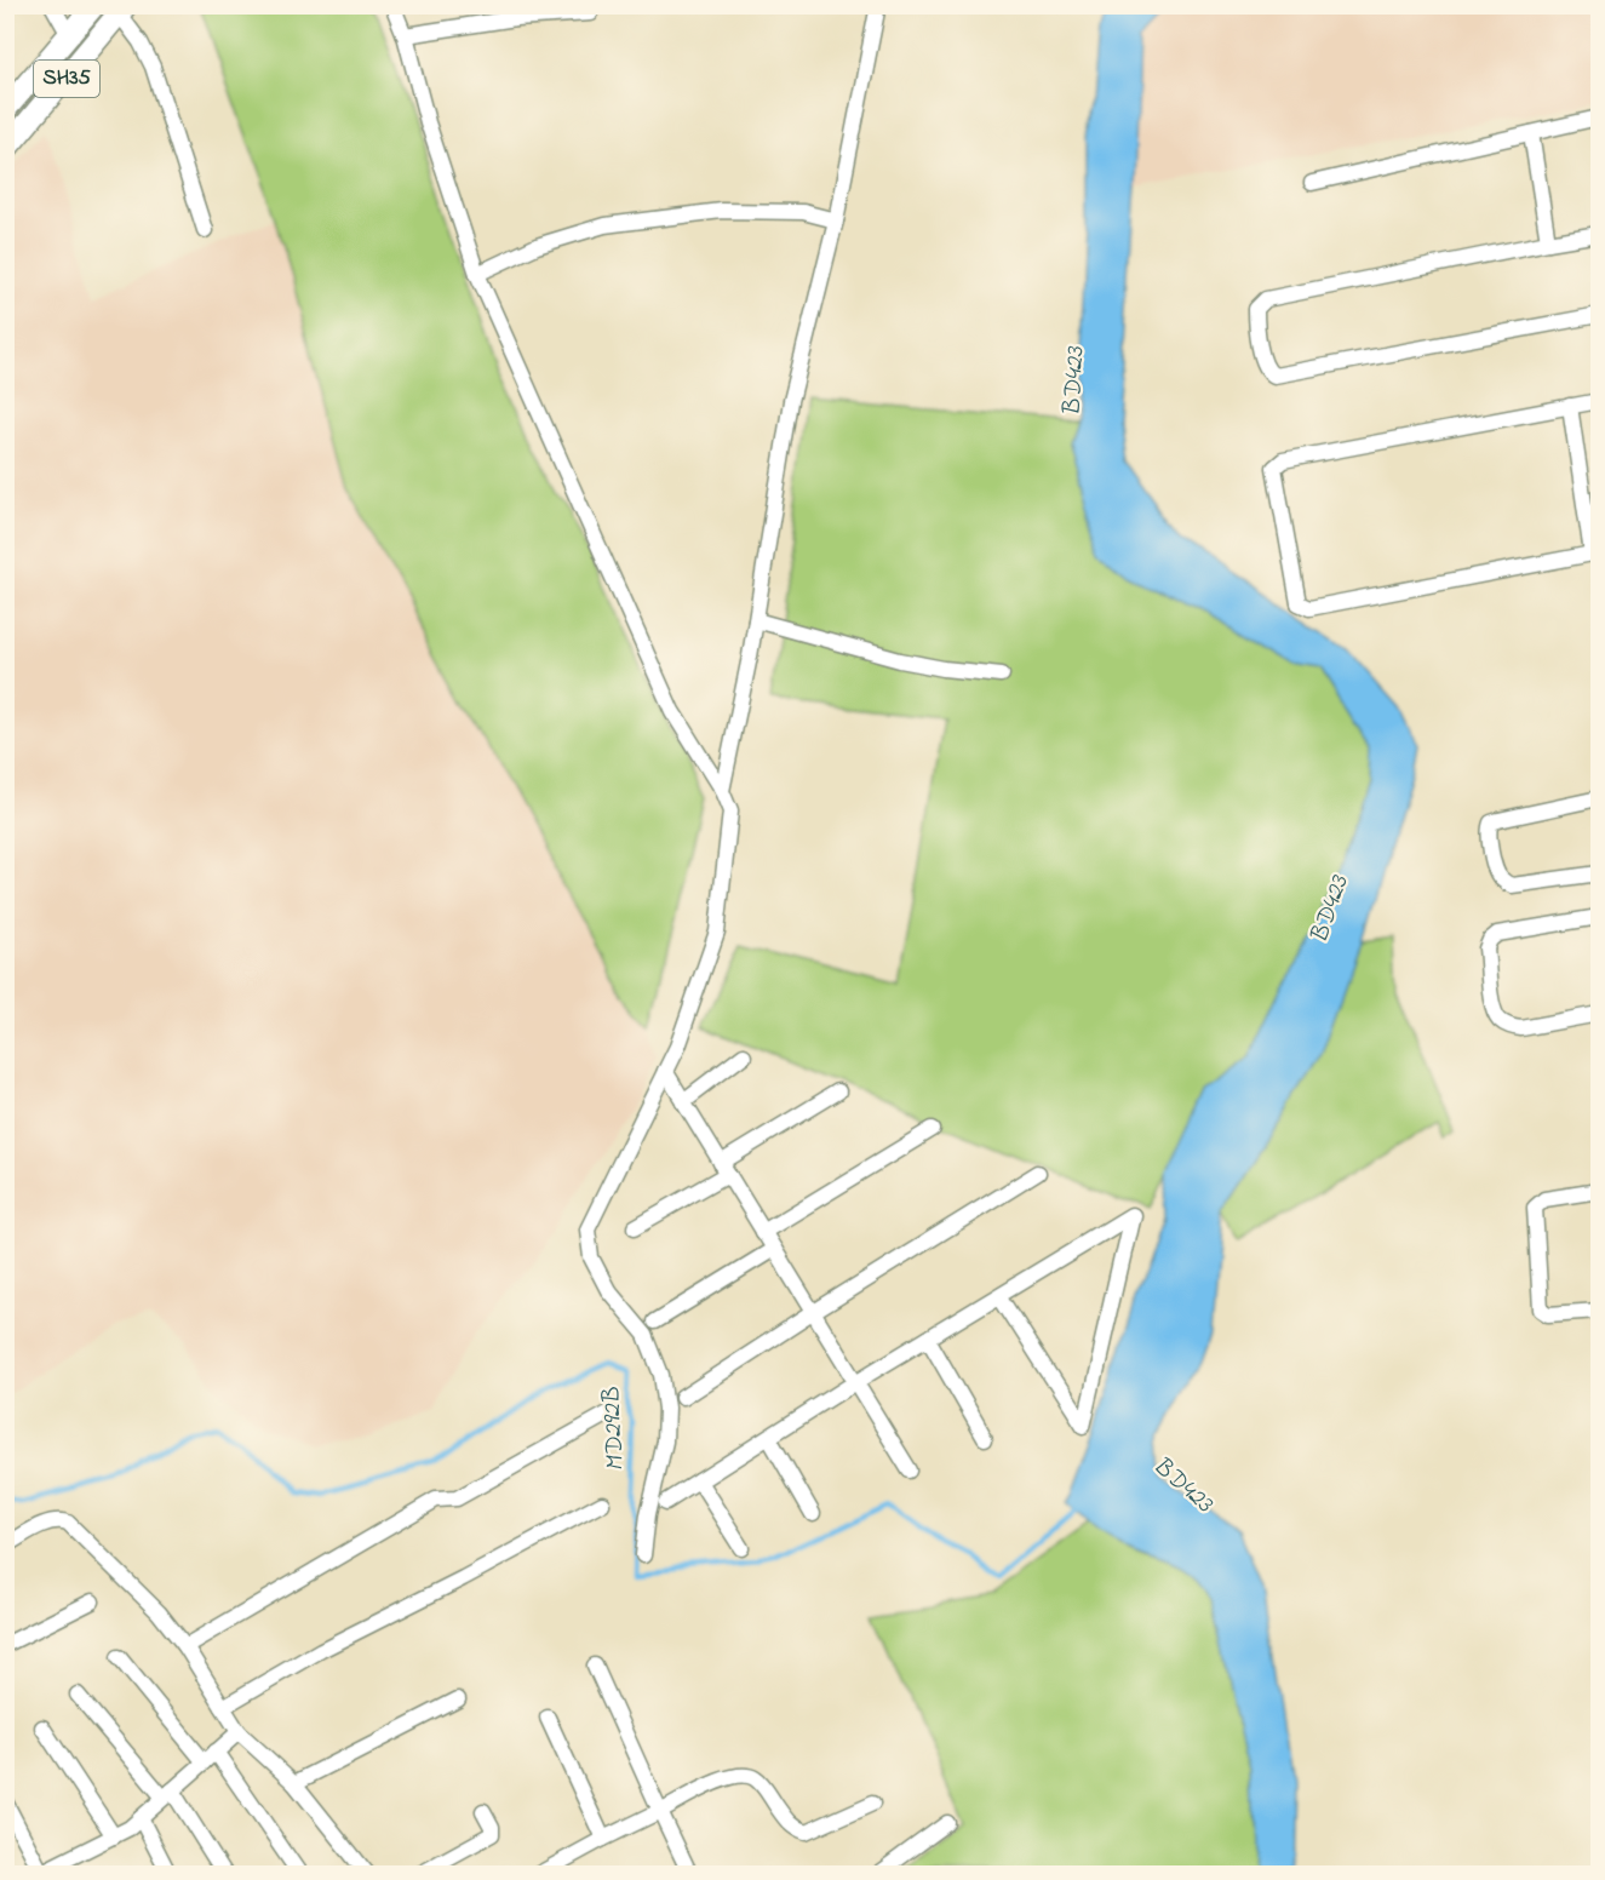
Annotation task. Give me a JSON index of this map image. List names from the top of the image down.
{
  "streets": {
    "main road": ["SH35"]
  },
  "water": ["BD423", "MD292B"]
}
